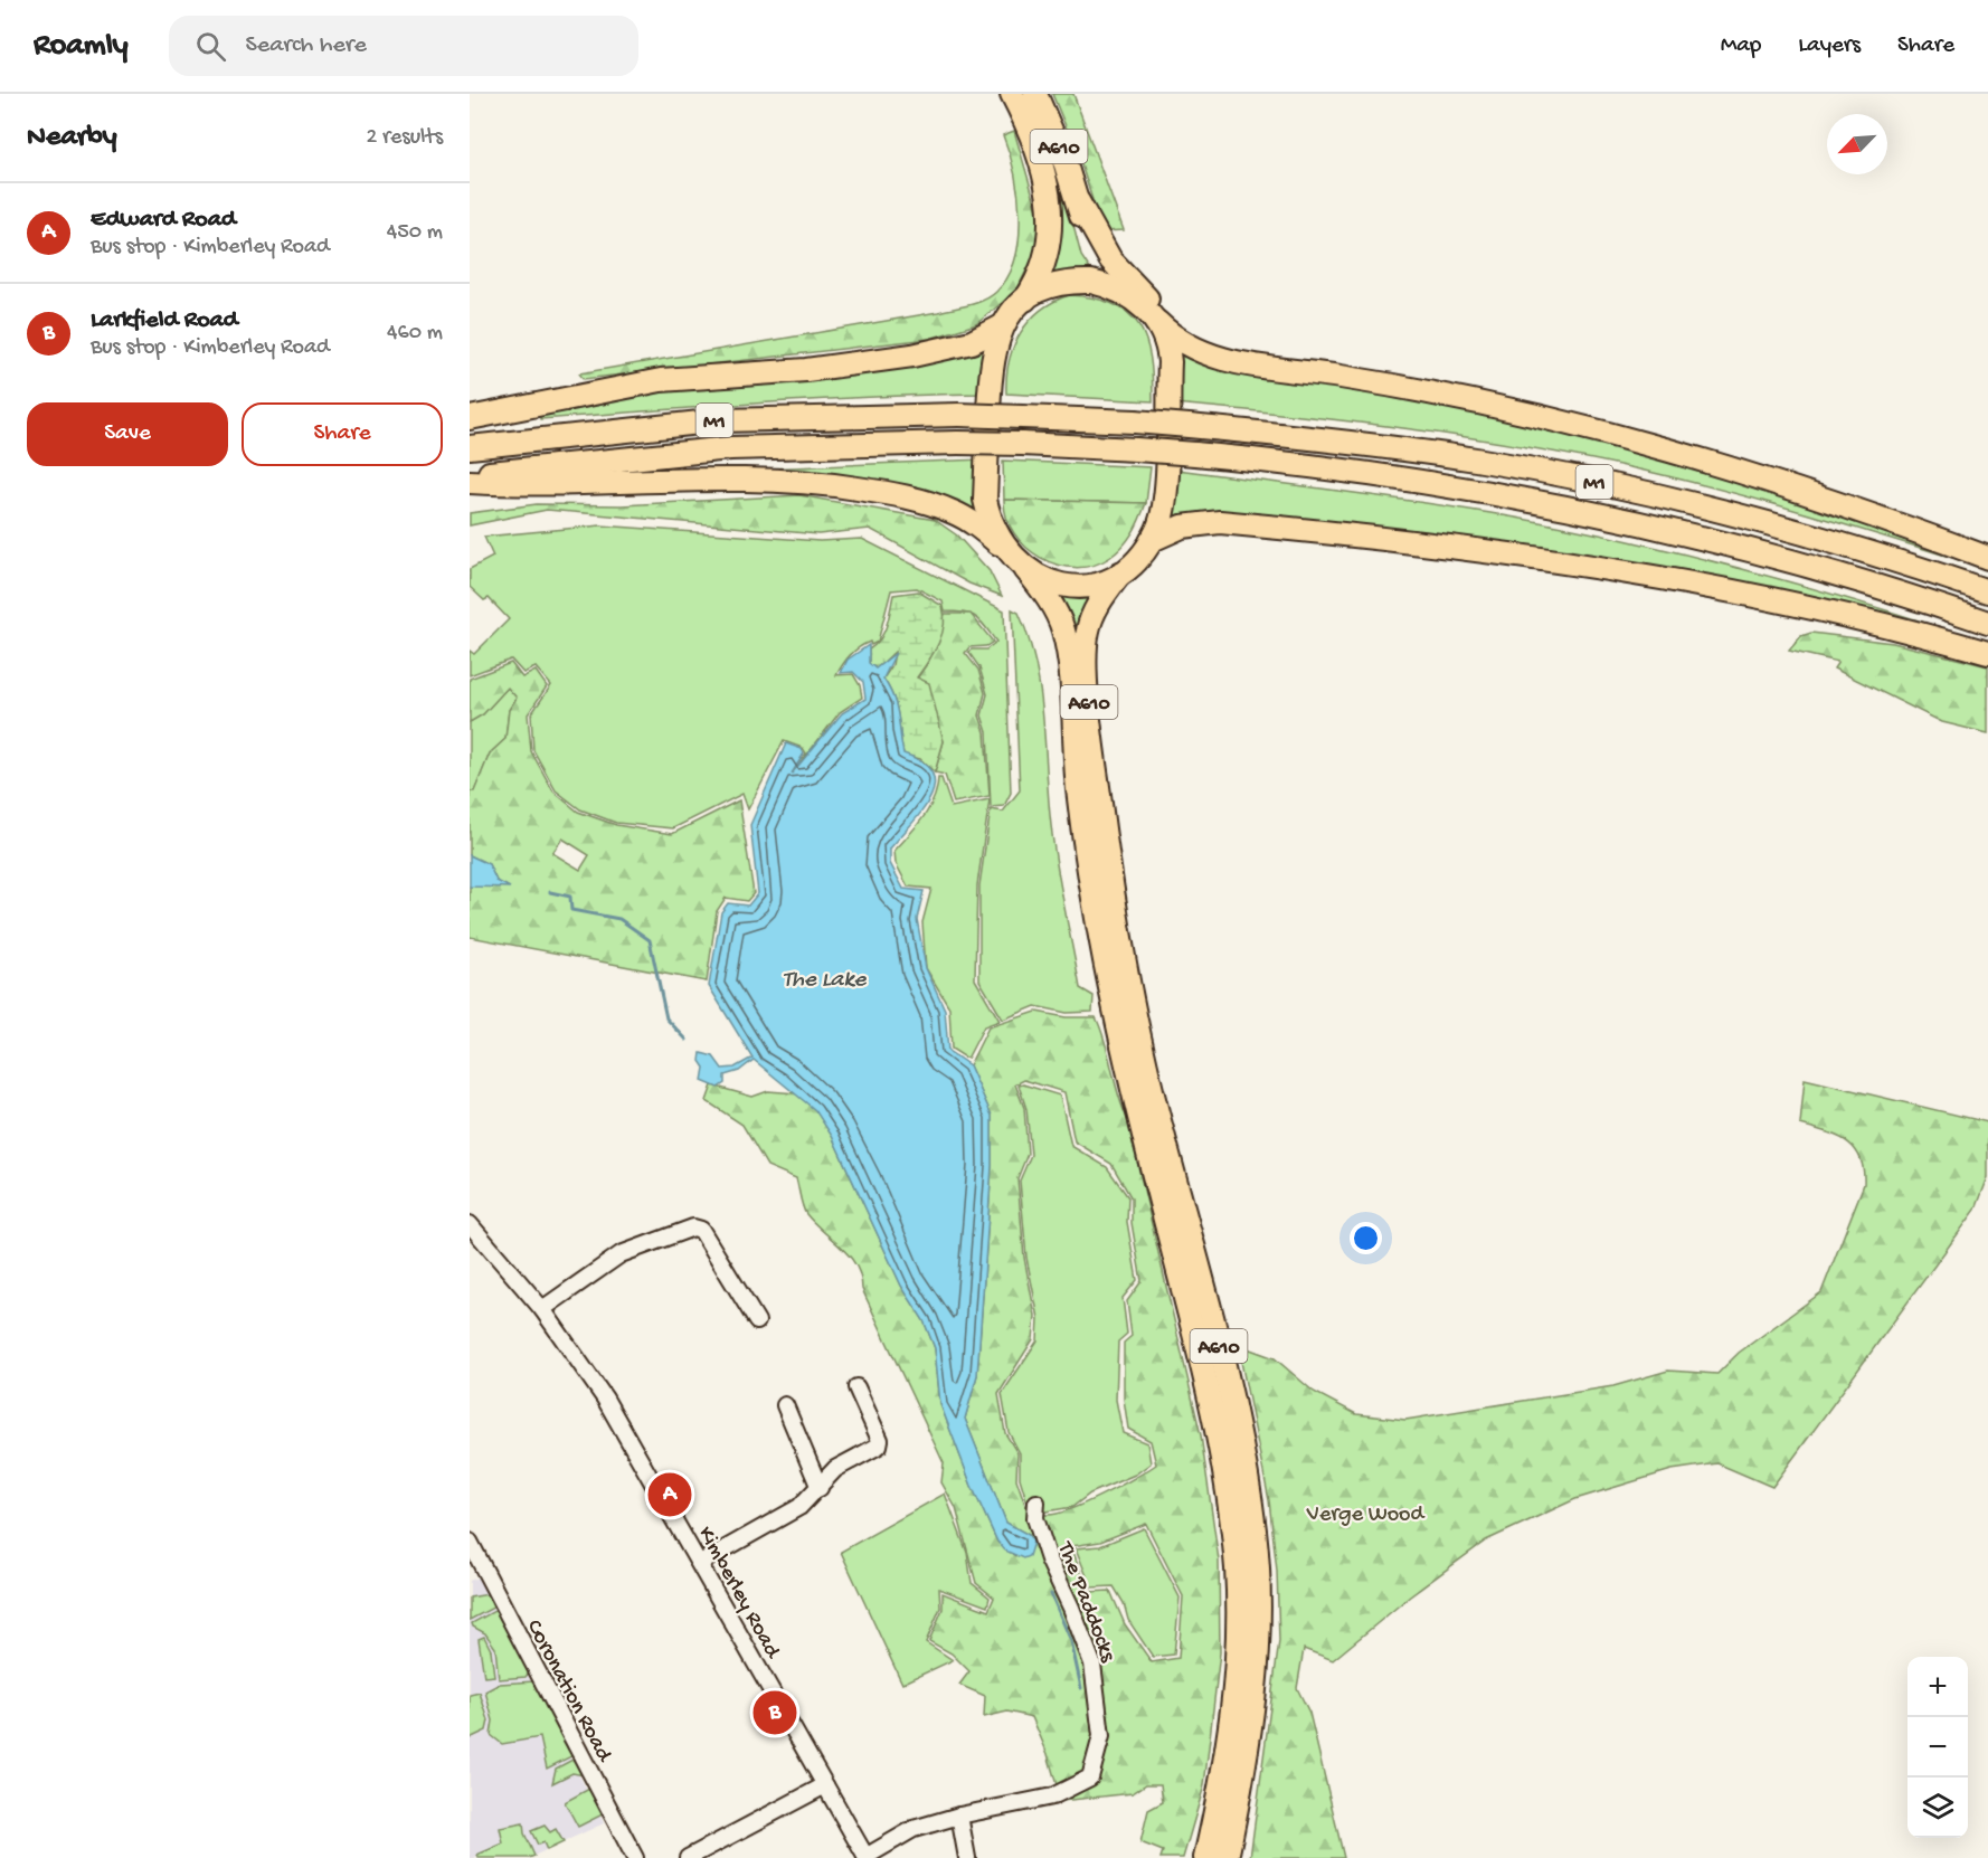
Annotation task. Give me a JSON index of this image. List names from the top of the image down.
{
  "streets": {
    "highway": ["A610", "M1"],
    "street": ["Kimberley Road", "The Paddocks", "Coronation Road"]
  },
  "crossings": [
    ["Kimberley Road", "The Paddocks"]
  ],
  "water": ["The Lake"],
  "parks": ["Verge Wood"],
  "north": "bottom left",
  "page": {
    "header": "Roamly",
    "search": "Search here",
    "nav": ["Map", "Layers", "Share"],
    "heading": ["Nearby", "2 results"],
    "list": [
      {
        "mark": "A",
        "name": "Edward Road",
        "note": "Bus stop · Kimberley Road",
        "value": "450 m"
      },
      {
        "mark": "B",
        "name": "Larkfield Road",
        "note": "Bus stop · Kimberley Road",
        "value": "460 m"
      }
    ],
    "buttons": ["Save", "Share"],
    "pins": ["A", "B"],
    "map_buttons": ["+", "−"]
  }
}
